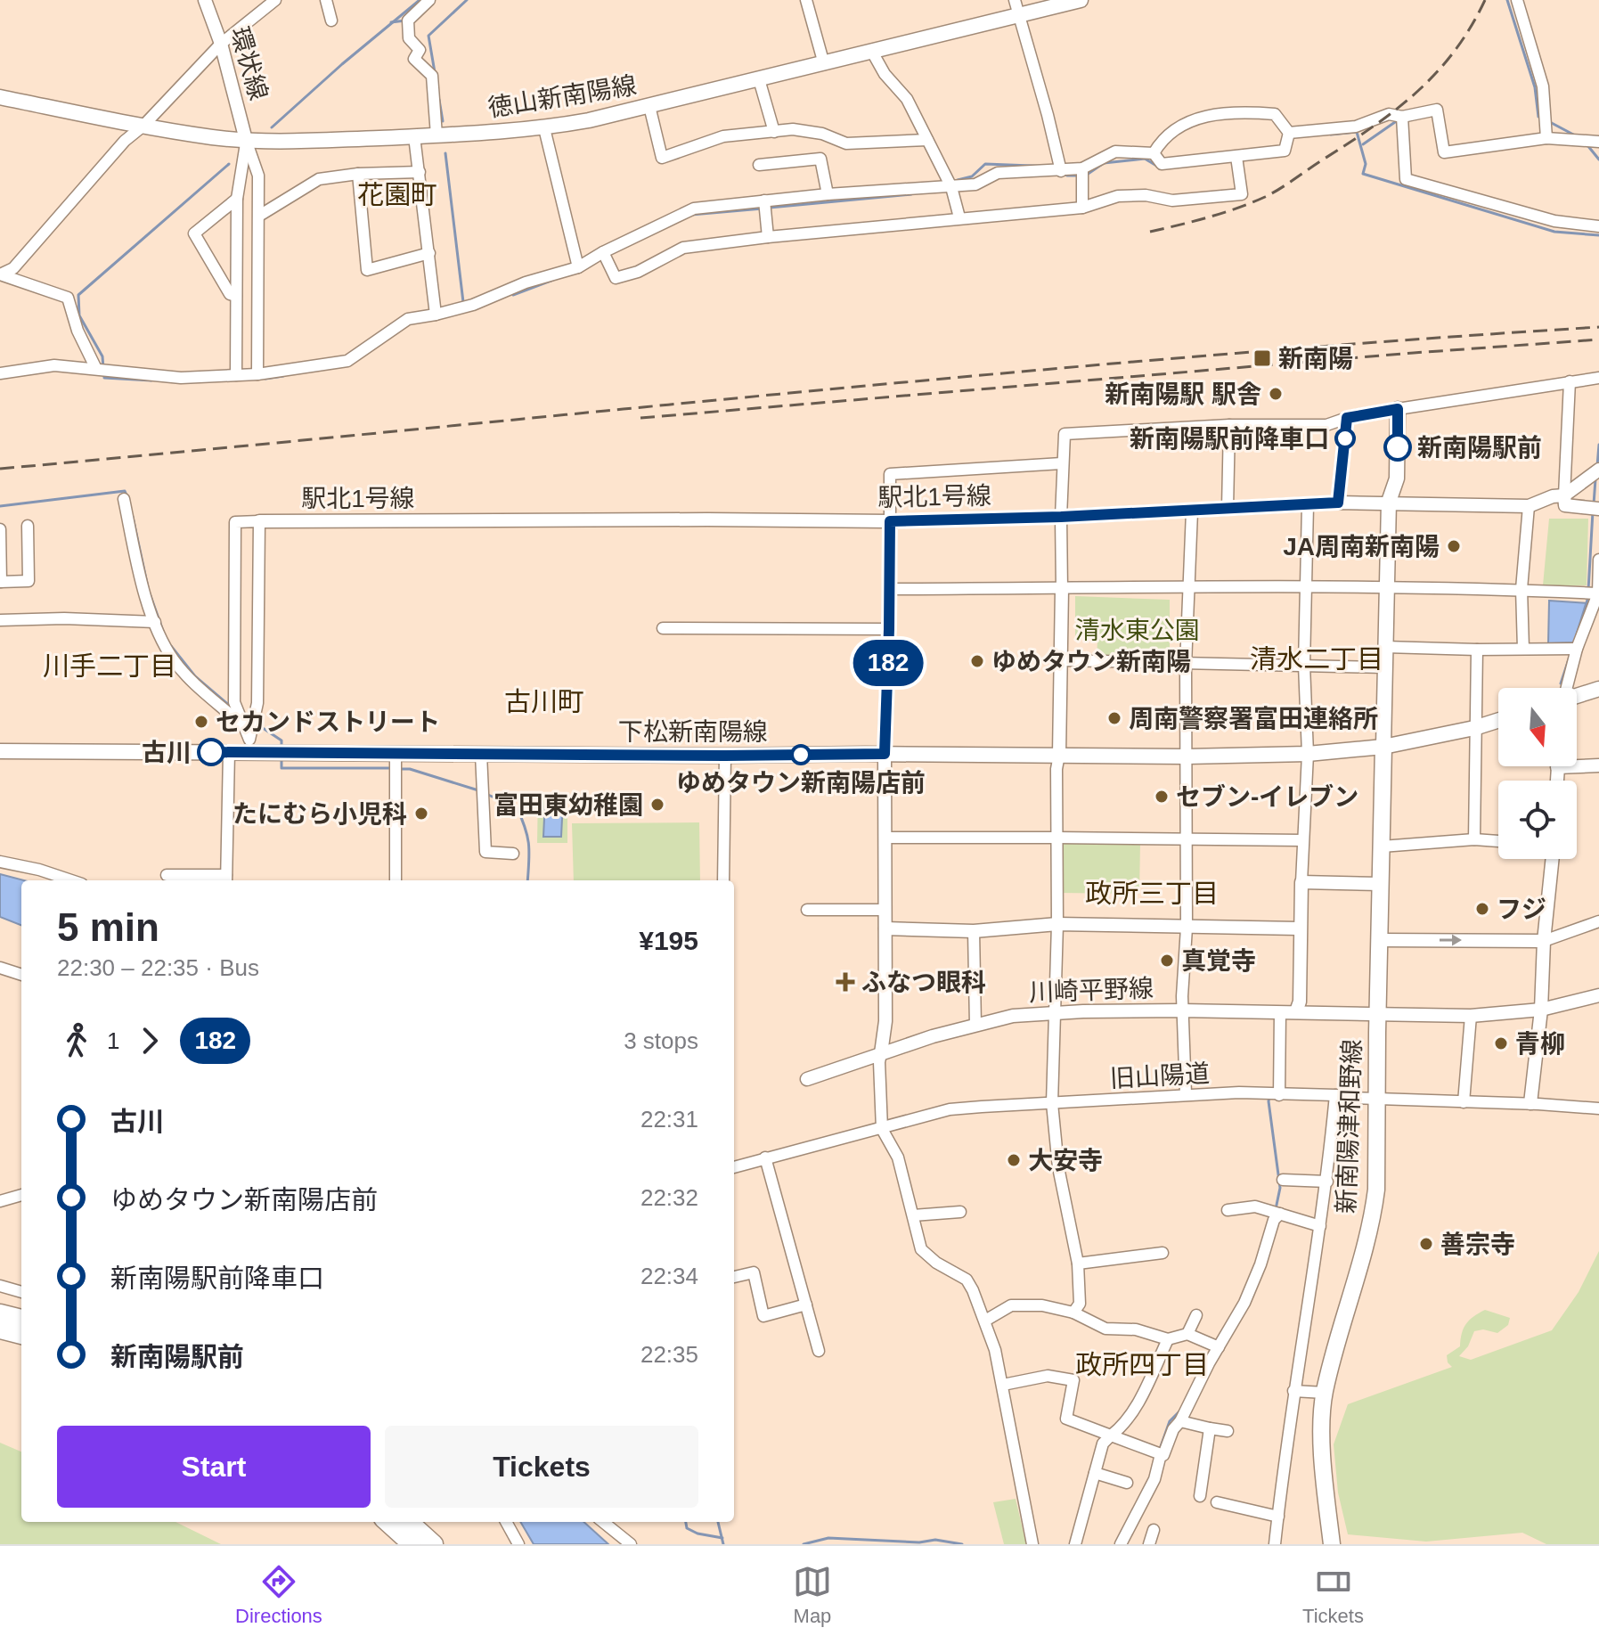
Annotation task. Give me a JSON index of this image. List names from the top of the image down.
{
  "streets": {
    "main road": ["徳山新南陽線", "下松新南陽線", "新南陽津和野線"],
    "street": [
      "環状線",
      "駅北1号線",
      "川崎平野線",
      "旧山陽道"
    ]
  },
  "crossings": [
    ["環状線", "徳山新南陽線"],
    ["下松新南陽線", "新南陽津和野線"],
    ["川崎平野線", "新南陽津和野線"],
    ["旧山陽道", "新南陽津和野線"]
  ],
  "districts": [
    "花園町",
    "清水二丁目",
    "川手二丁目",
    "古川町",
    "政所三丁目",
    "政所四丁目"
  ],
  "parks": ["清水東公園"],
  "places": {
    "transit": ["新南陽"],
    "other": [
      "新南陽駅 駅舎",
      "新南陽駅前降車口",
      "新南陽駅前",
      "JA周南新南陽",
      "ゆめタウン新南陽",
      "周南警察署富田連絡所",
      "セカンドストリート",
      "古川",
      "ゆめタウン新南陽店前",
      "セブン-イレブン",
      "富田東幼稚園",
      "たにむら小児科",
      "フジ",
      "真覚寺",
      "青柳",
      "大安寺",
      "善宗寺"
    ],
    "health": ["ふなつ眼科"]
  },
  "lines": ["bus line 182"],
  "north": "bottom",
  "page": {
    "on_map": "182",
    "heading": ["5 min", "22:30 – 22:35 · Bus", "¥195"],
    "legs": ["1", "182", "3 stops"],
    "list": [
      {
        "name": "古川",
        "value": "22:31"
      },
      {
        "name": "ゆめタウン新南陽店前",
        "value": "22:32"
      },
      {
        "name": "新南陽駅前降車口",
        "value": "22:34"
      },
      {
        "name": "新南陽駅前",
        "value": "22:35"
      }
    ],
    "buttons": ["Start", "Tickets"],
    "tabs": ["Directions", "Map", "Tickets"]
  }
}
